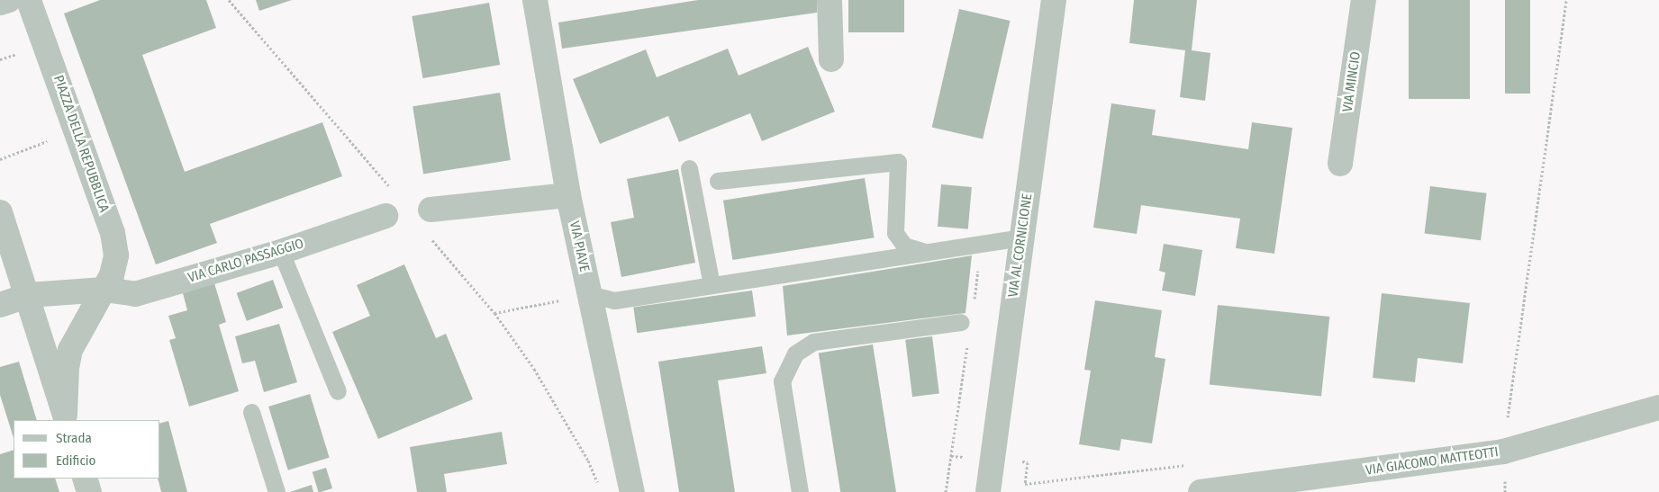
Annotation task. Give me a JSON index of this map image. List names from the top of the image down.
{
  "streets": {
    "street": [
      "VIA MINCIO",
      "PIAZZA DELLA REPUBBLICA",
      "VIA AL CORNICIONE",
      "VIA PIAVE",
      "VIA CARLO PASSAGGIO",
      "VIA GIACOMO MATTEOTTI"
    ]
  },
  "crossings": [
    ["PIAZZA DELLA REPUBBLICA", "VIA CARLO PASSAGGIO"]
  ],
  "legend": ["Strada", "Edificio"]
}
